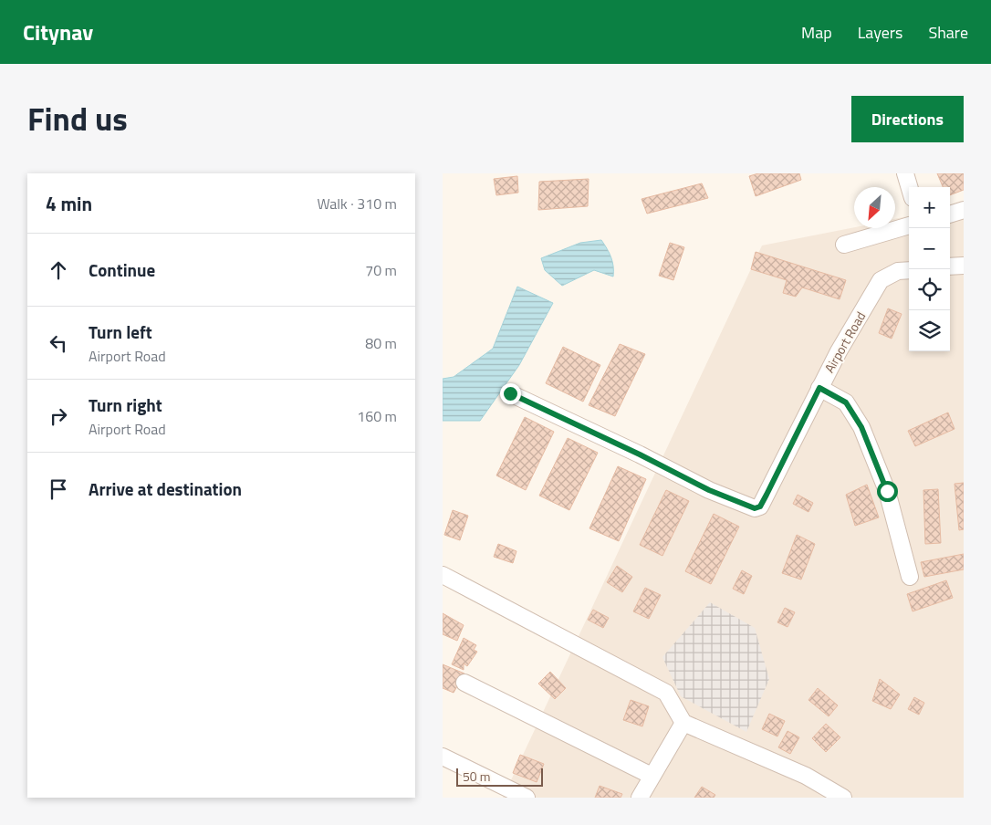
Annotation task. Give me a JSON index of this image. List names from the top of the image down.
{
  "streets": {
    "street": ["Airport Road"]
  },
  "scale_bar": "50 m",
  "north": "bottom left",
  "page": {
    "header": "Citynav",
    "nav": ["Map", "Layers", "Share"],
    "title": "Find us",
    "buttons": "Directions",
    "heading": ["4 min", "Walk · 310 m"],
    "map_buttons": ["+", "−"],
    "list": [
      ["Continue", "70 m"],
      ["Turn left", "Airport Road", "80 m"],
      ["Turn right", "Airport Road", "160 m"],
      "Arrive at destination"
    ],
    "scale": "50 m"
  }
}
